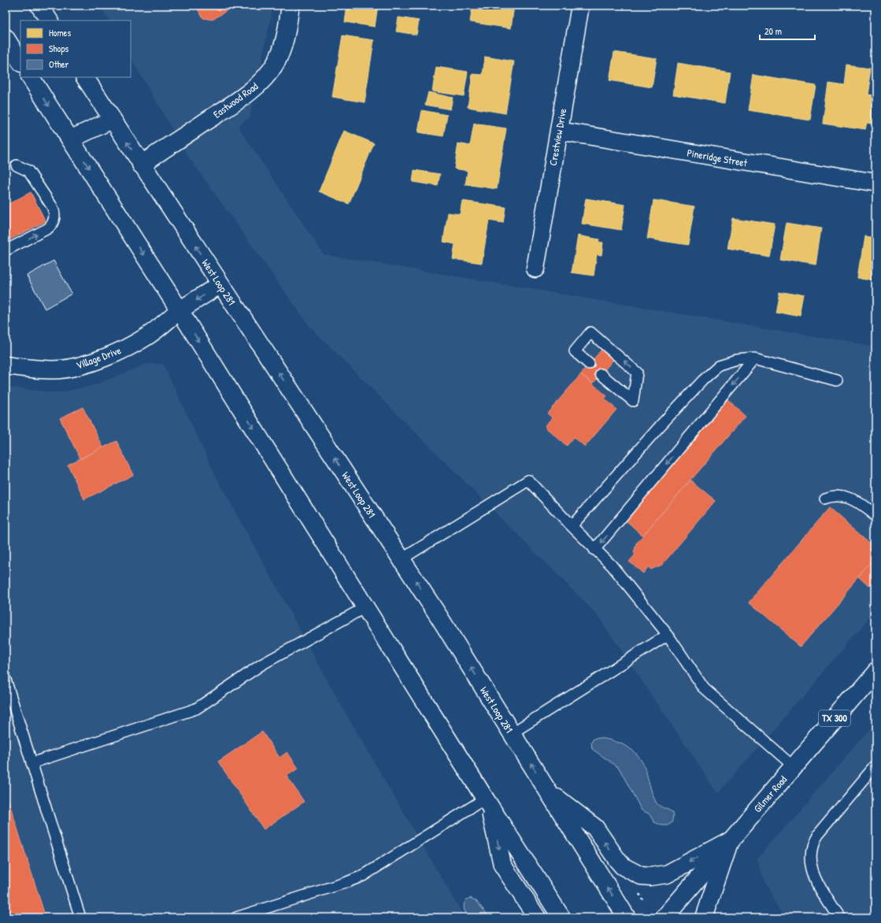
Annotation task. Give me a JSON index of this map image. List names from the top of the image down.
{
  "streets": {
    "main road": [
      "Eastwood Road",
      "Crestview Drive",
      "Pineridge Street",
      "West Loop 281",
      "Village Drive",
      "TX 300",
      "Gilmer Road"
    ]
  },
  "crossings": [
    ["Eastwood Road", "West Loop 281"],
    ["Crestview Drive", "Pineridge Street"],
    ["West Loop 281", "Village Drive"]
  ],
  "legend": ["Homes", "Shops", "Other"],
  "scale_bar": "20 m"
}
